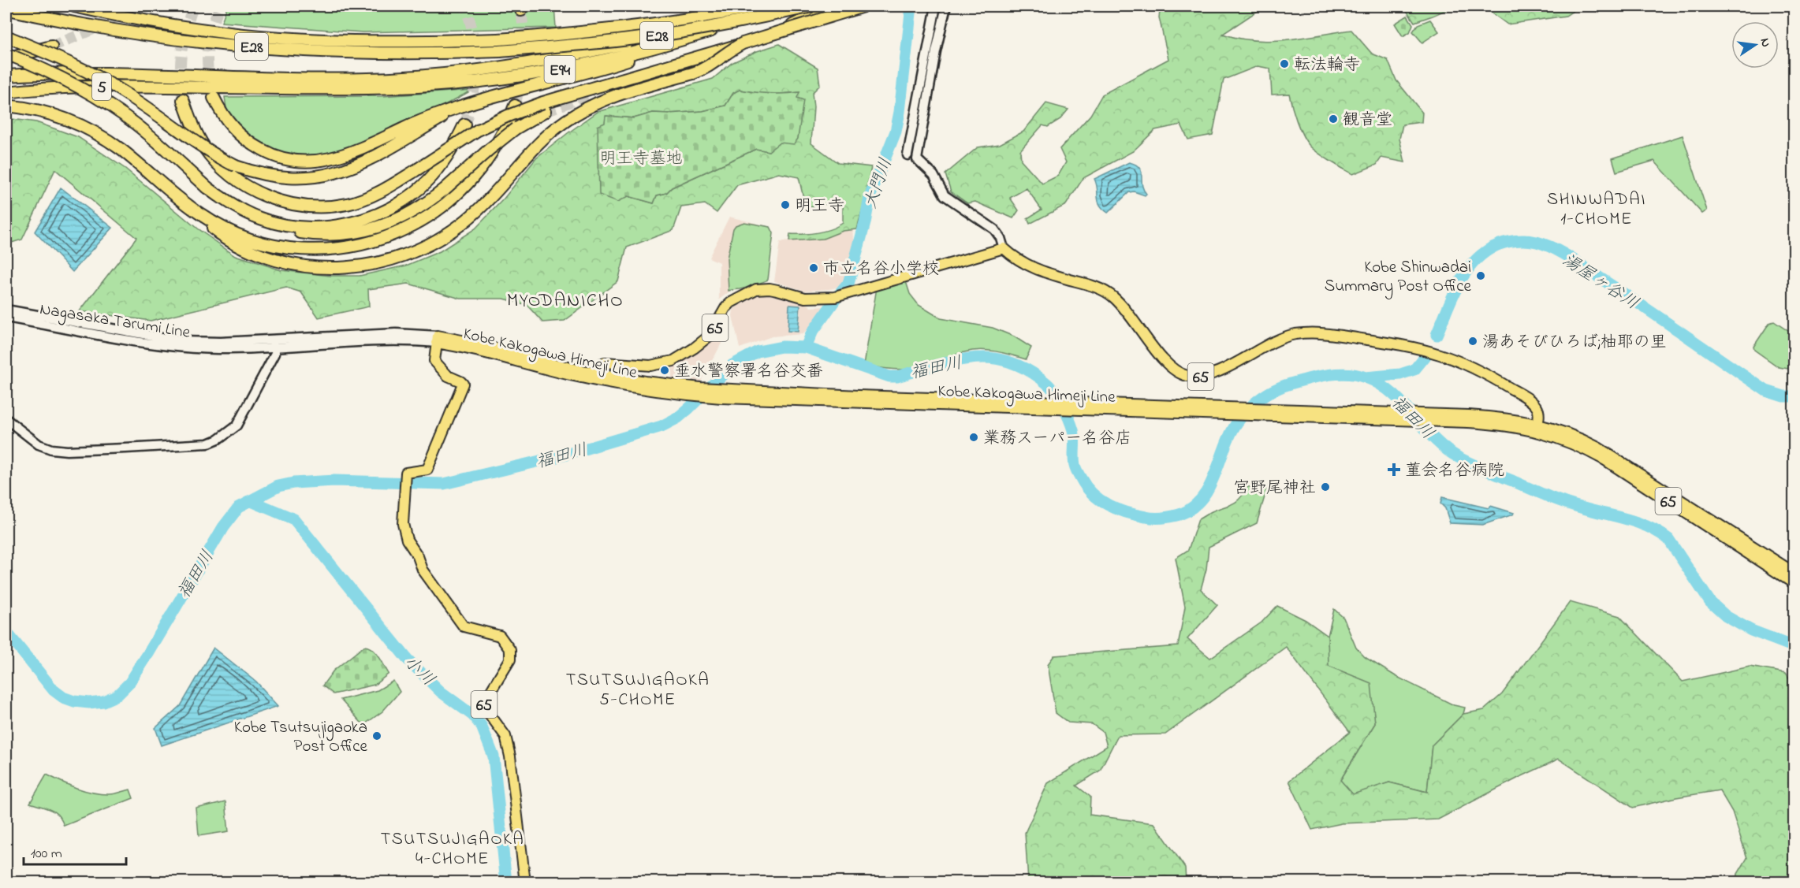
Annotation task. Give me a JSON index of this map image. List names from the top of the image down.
{
  "streets": {
    "highway": ["E28", "E94", "5"],
    "main road": ["Nagasaka Tarumi Line", "65", "Kobe Kakogawa Himeji Line"]
  },
  "crossings": [
    ["E28", "E94"],
    ["E94", "5"],
    ["Nagasaka Tarumi Line", "65"],
    ["Nagasaka Tarumi Line", "Kobe Kakogawa Himeji Line"],
    ["65", "Kobe Kakogawa Himeji Line"]
  ],
  "districts": [
    "SHINWADAI 1-CHOME",
    "MYODANICHO",
    "TSUTSUJIGAOKA 5-CHOME",
    "TSUTSUJIGAOKA 4-CHOME"
  ],
  "water": [
    "大門川",
    "湯屋ヶ谷川",
    "福田川",
    "小川"
  ],
  "parks": ["明王寺墓地"],
  "places": {
    "other": [
      "転法輪寺",
      "観音堂",
      "明王寺",
      "市立名谷小学校",
      "Kobe Shinwadai Summary Post Office",
      "湯あそびひろば;柚耶の里",
      "垂水警察署名谷交番",
      "業務スーパー名谷店",
      "宮野尾神社",
      "Kobe Tsutsujigaoka Post Office"
    ],
    "health": ["菫会名谷病院"]
  },
  "scale_bar": "100 m",
  "north": "right"
}
